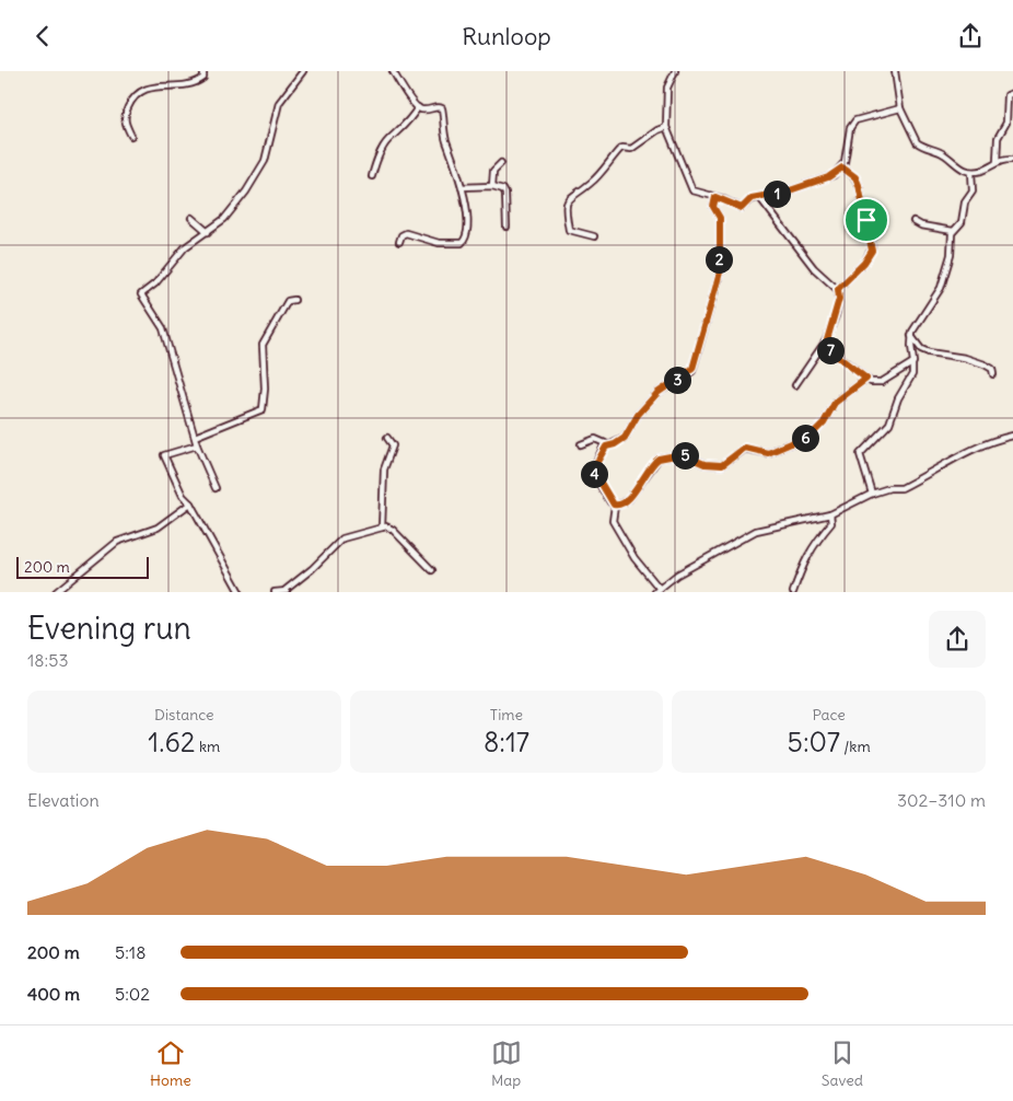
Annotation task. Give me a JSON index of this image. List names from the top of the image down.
{
  "scale_bar": "200 m",
  "page": {
    "header": "Runloop",
    "pins": [
      "1",
      "2",
      "7",
      "3",
      "6",
      "5",
      "4"
    ],
    "scale": "200 m",
    "heading": ["Evening run", "18:53"],
    "stats": [
      ["Distance", "1.62 km"],
      ["Time", "8:17"],
      ["Pace", "5:07 /km"]
    ],
    "chart": ["Elevation", "302–310 m"],
    "list": [
      {
        "name": "200 m",
        "note": "5:18"
      },
      {
        "name": "400 m",
        "note": "5:02"
      }
    ],
    "tabs": ["Home", "Map", "Saved"]
  }
}
